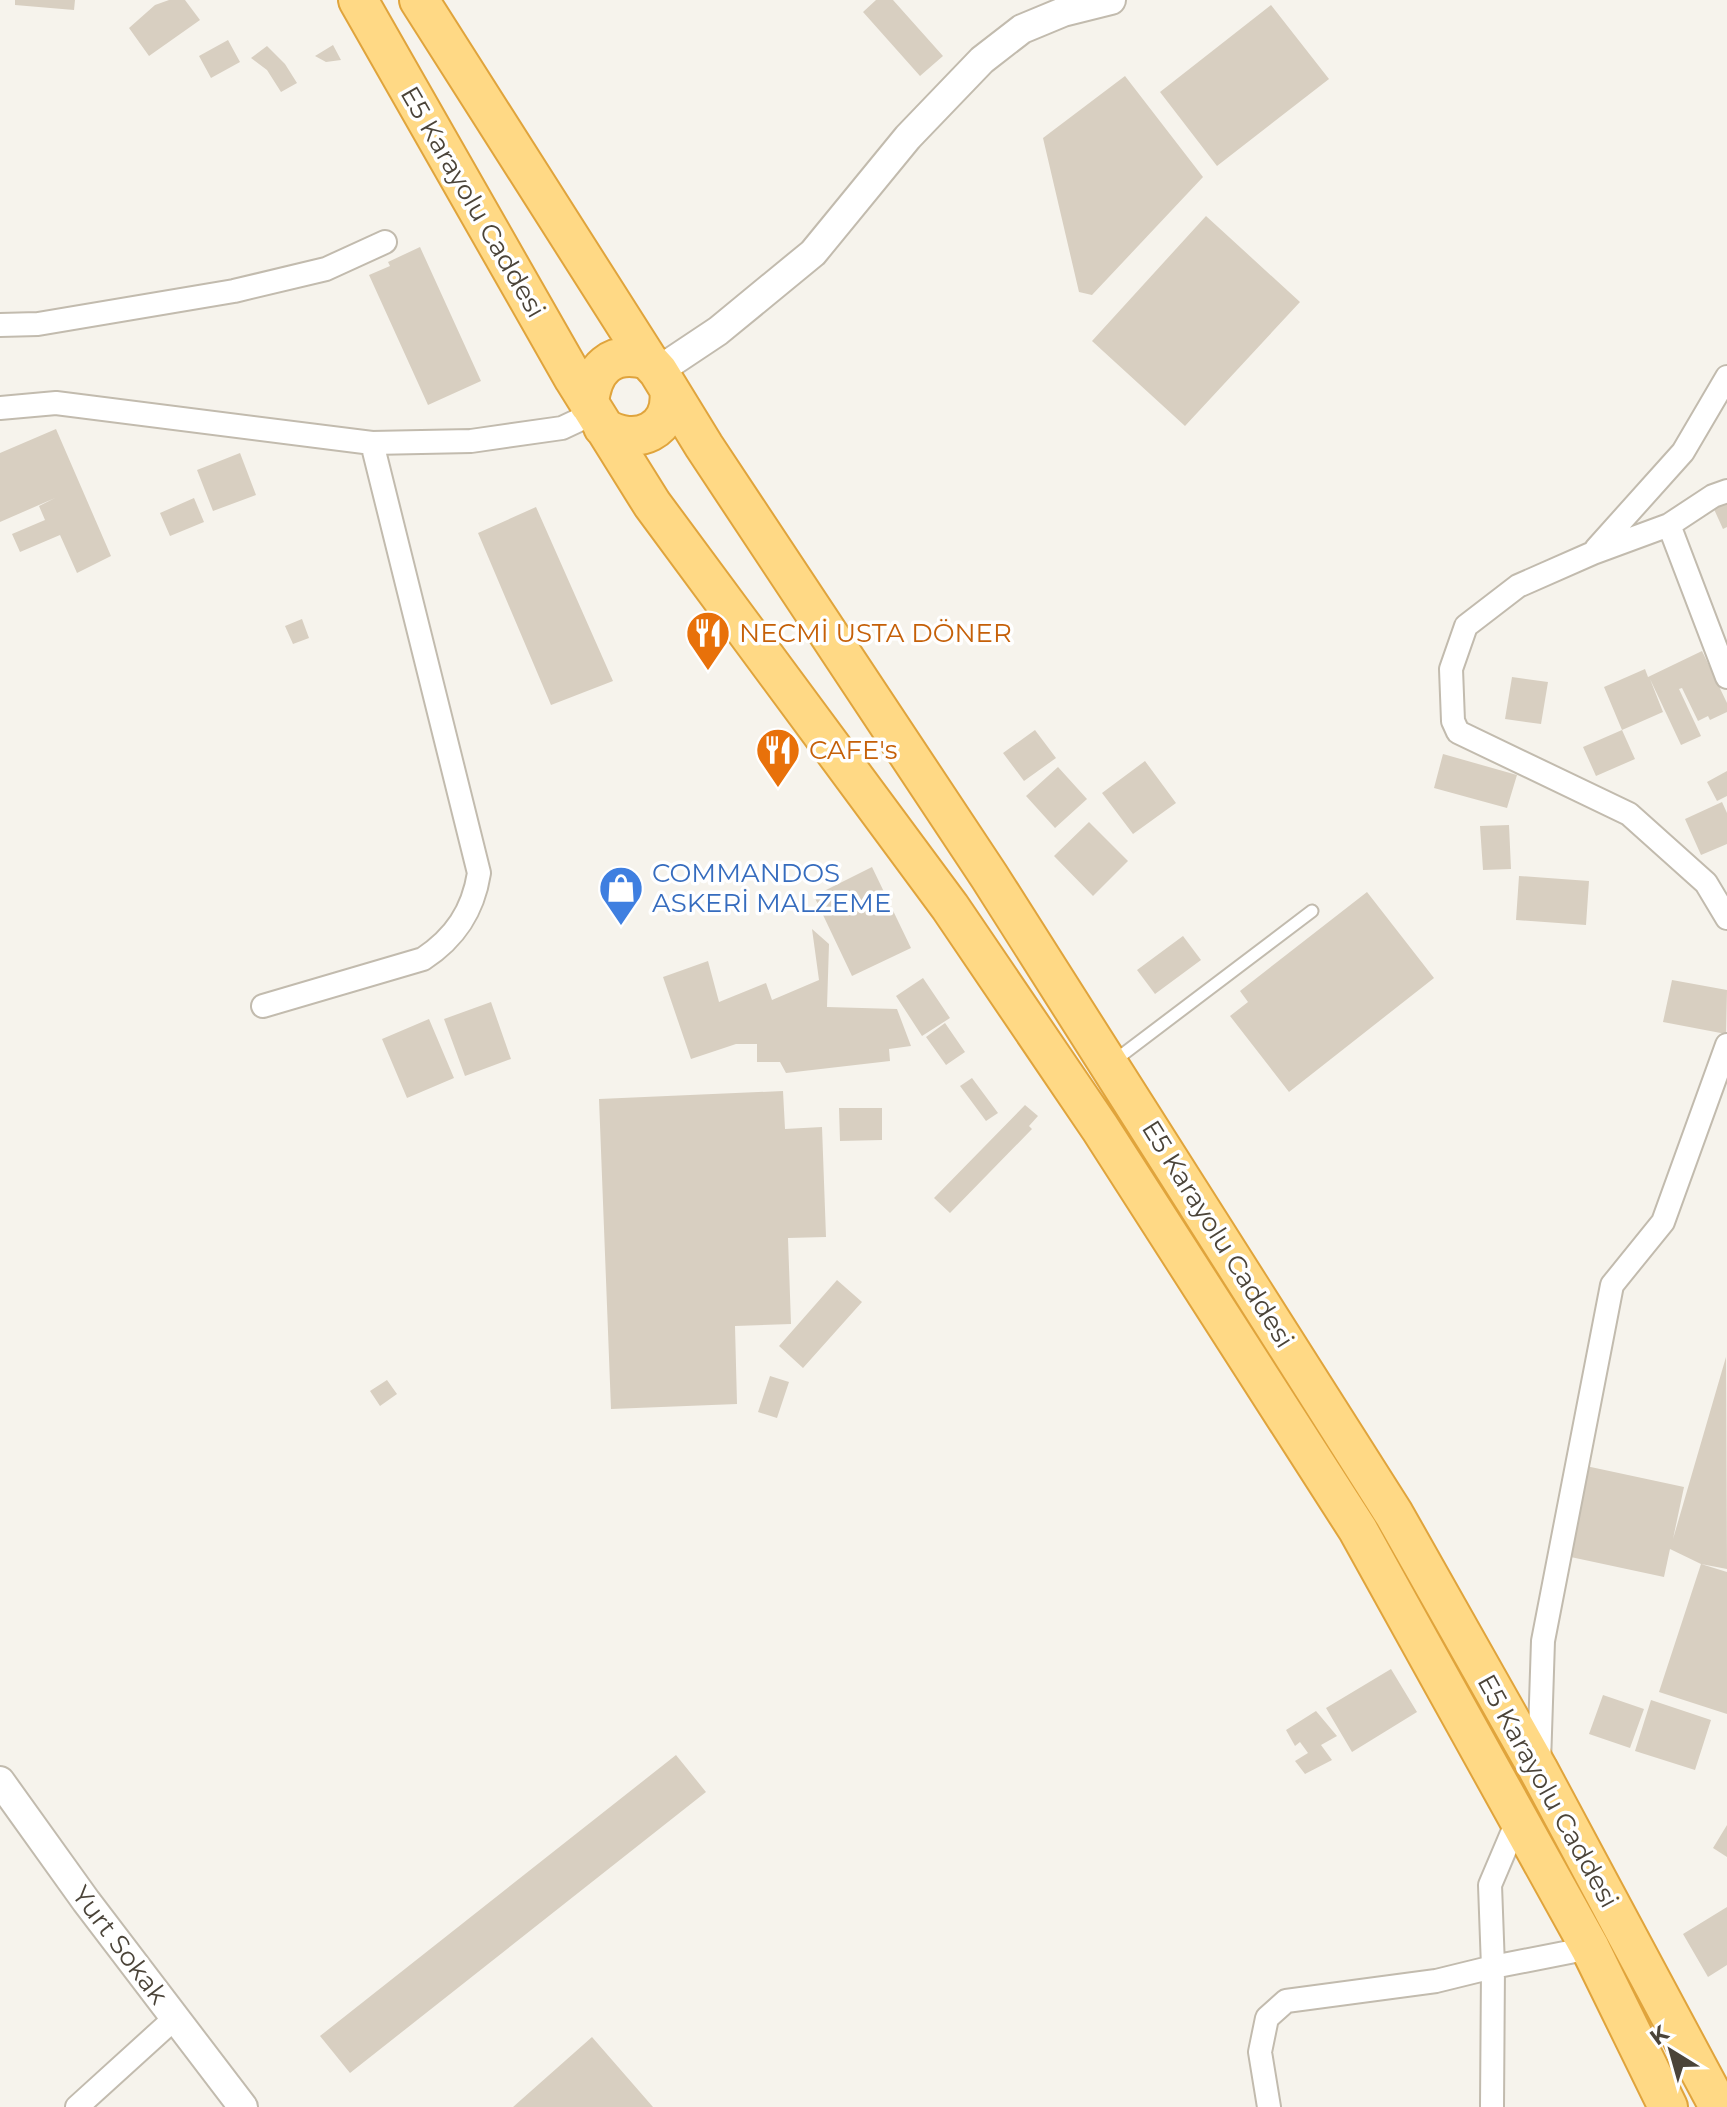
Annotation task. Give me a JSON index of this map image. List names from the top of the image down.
{
  "streets": {
    "highway": ["E5 Karayolu Caddesi"],
    "street": ["Yurt Sokak"]
  },
  "places": {
    "restaurant": ["NECMİ USTA DÖNER", "CAFE's"],
    "shop": ["COMMANDOS ASKERİ MALZEME"]
  },
  "north": "top left"
}
